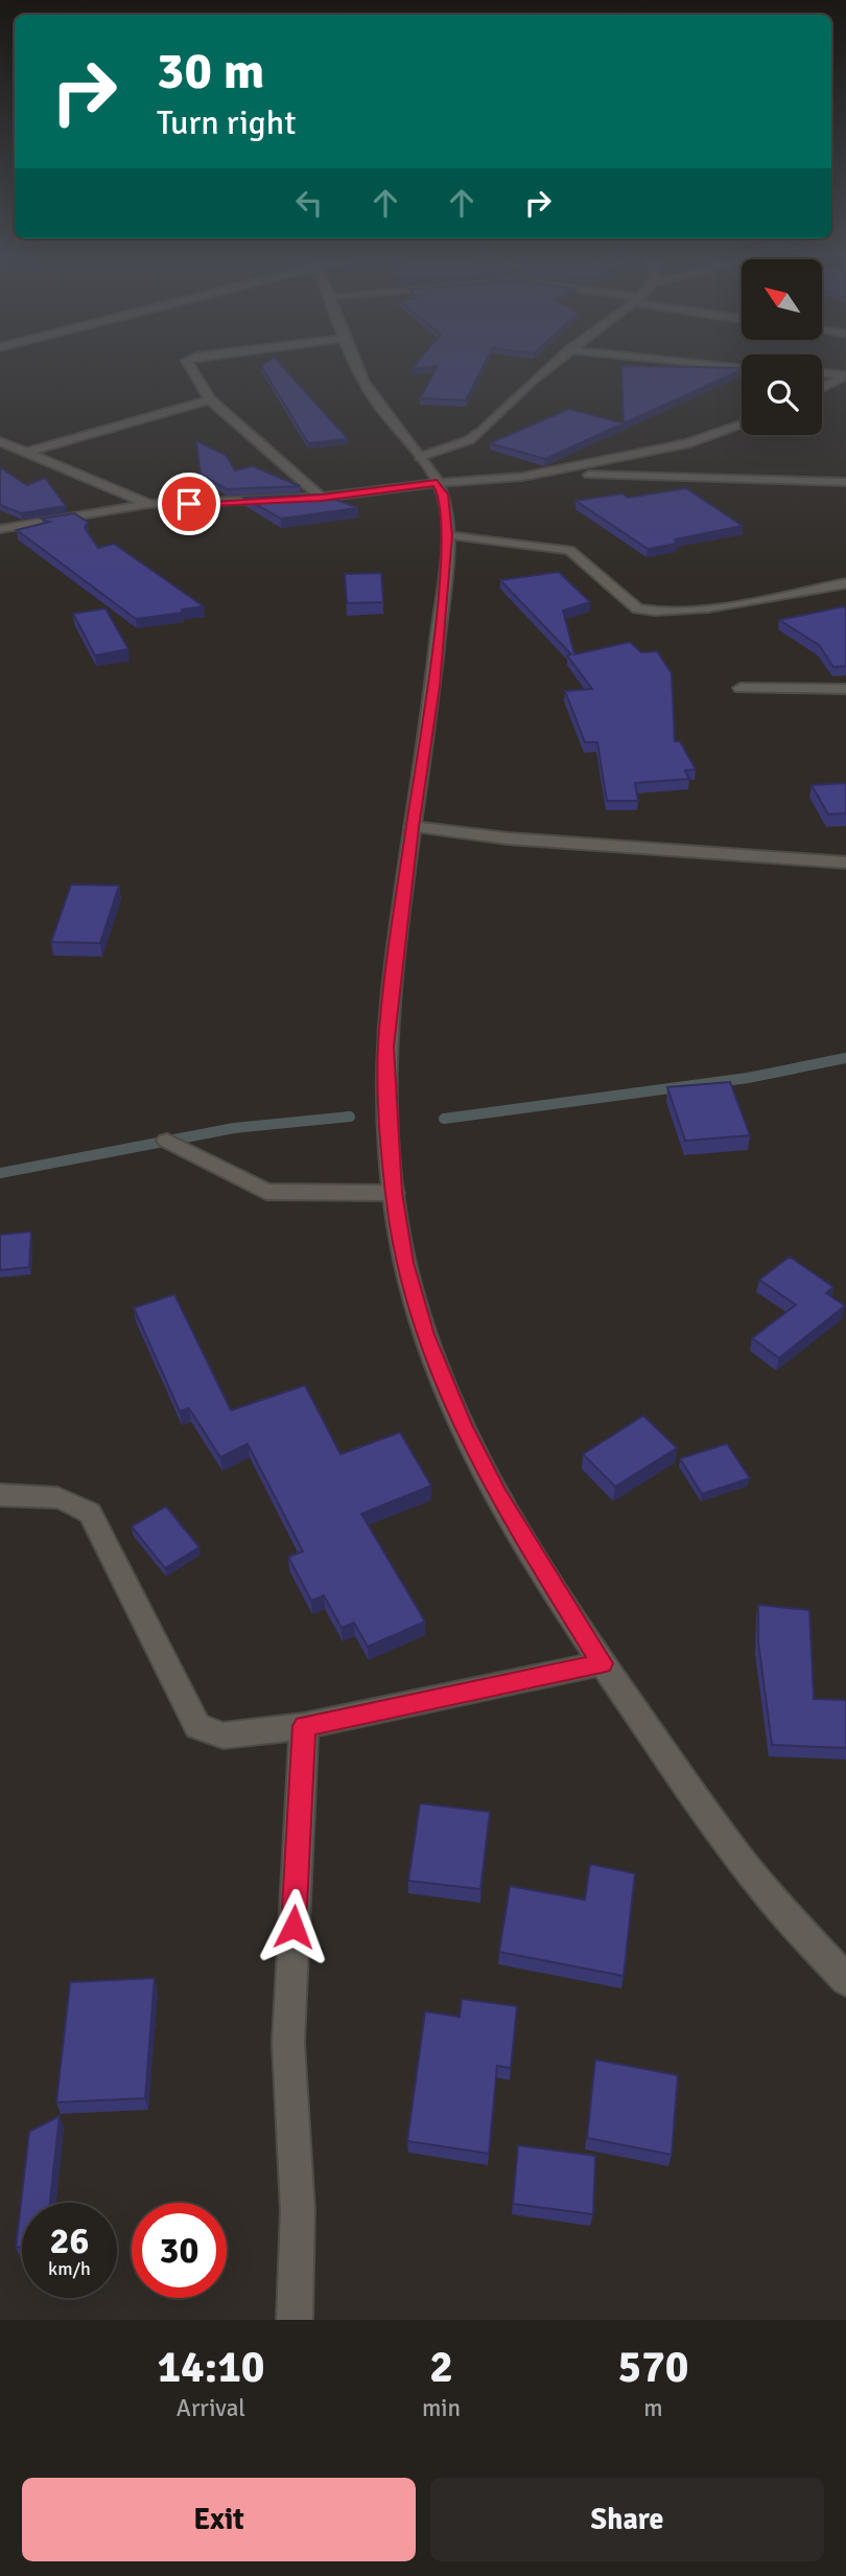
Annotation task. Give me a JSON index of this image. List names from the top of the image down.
{
  "north": "top left",
  "page": {
    "turn": ["30 m", "Turn right"],
    "speed": "26 km/h",
    "limit": "30",
    "eta": [
      "14:10",
      "Arrival",
      "2",
      "min",
      "570",
      "m"
    ],
    "buttons": ["Exit", "Share"]
  }
}
